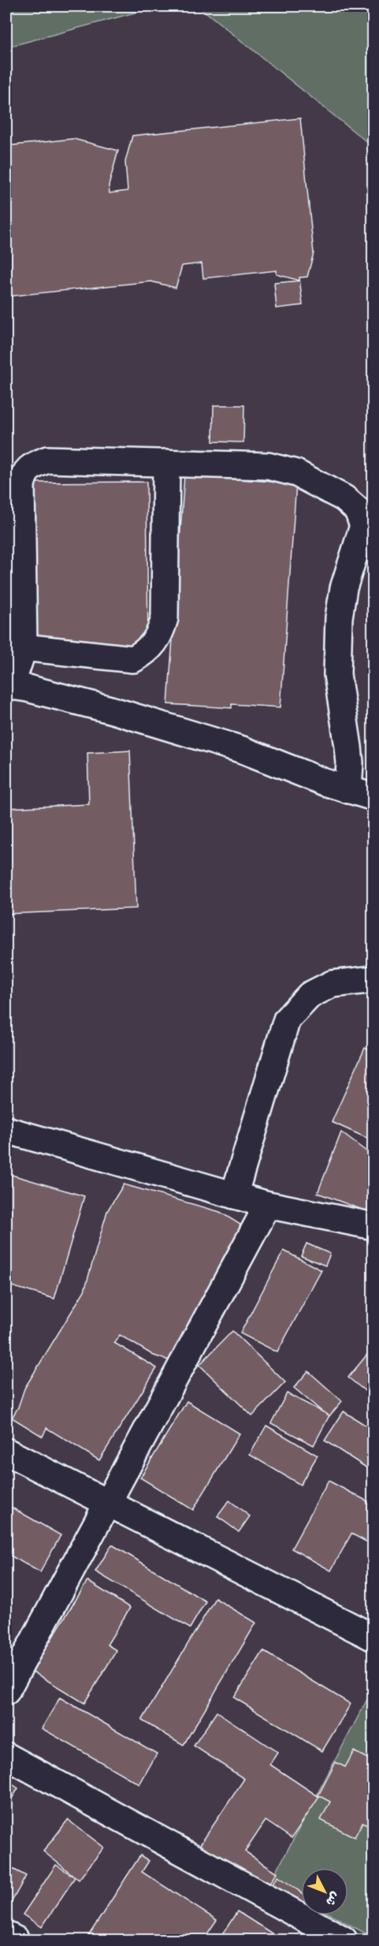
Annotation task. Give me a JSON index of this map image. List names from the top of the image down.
{
  "north": "bottom right"
}
